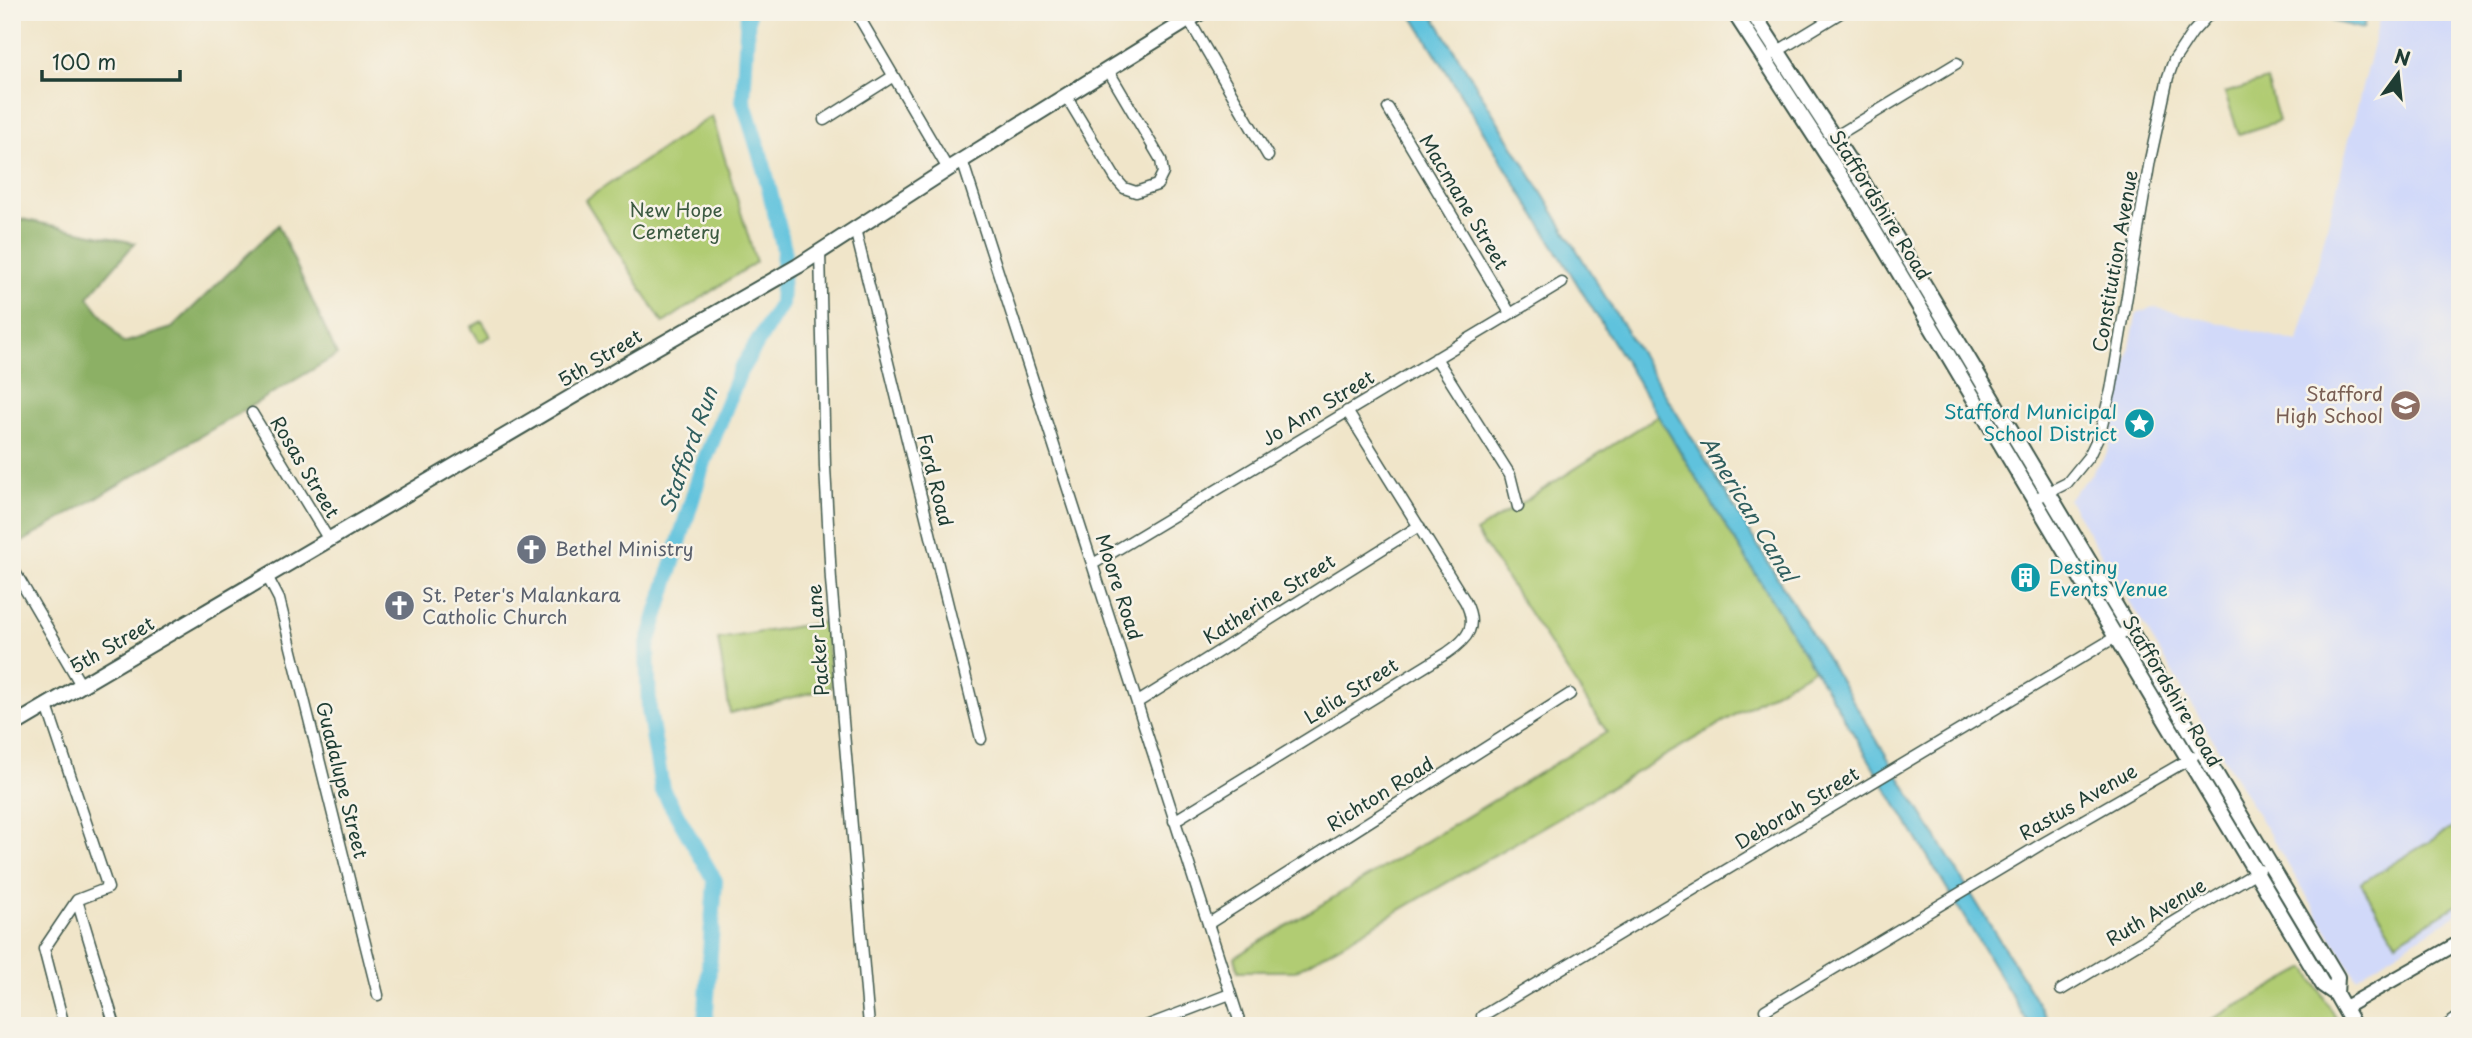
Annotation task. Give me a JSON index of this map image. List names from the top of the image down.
{
  "streets": {
    "main road": ["Staffordshire Road", "5th Street"],
    "street": [
      "Macmane Street",
      "Constitution Avenue",
      "Jo Ann Street",
      "Rosas Street",
      "Ford Road",
      "Moore Road",
      "Katherine Street",
      "Packer Lane",
      "Lelia Street",
      "Guadalupe Street",
      "Richton Road",
      "Rastus Avenue",
      "Deborah Street",
      "Ruth Avenue"
    ]
  },
  "crossings": [
    ["Macmane Street", "Jo Ann Street"],
    ["Staffordshire Road", "Constitution Avenue"],
    ["Staffordshire Road", "Rastus Avenue"],
    ["Staffordshire Road", "Deborah Street"],
    ["Staffordshire Road", "Ruth Avenue"],
    ["5th Street", "Rosas Street"],
    ["5th Street", "Ford Road"],
    ["5th Street", "Moore Road"],
    ["5th Street", "Packer Lane"],
    ["5th Street", "Guadalupe Street"],
    ["Jo Ann Street", "Moore Road"],
    ["Jo Ann Street", "Lelia Street"],
    ["Moore Road", "Katherine Street"],
    ["Moore Road", "Lelia Street"],
    ["Moore Road", "Richton Road"],
    ["Katherine Street", "Lelia Street"]
  ],
  "water": ["Stafford Run", "American Canal"],
  "parks": ["New Hope Cemetery"],
  "places": {
    "school or university": ["Stafford High School"],
    "place": ["Stafford Municipal School District"],
    "church": ["Bethel Ministry", "St. Peter's Malankara Catholic Church"],
    "building": ["Destiny Events Venue"]
  },
  "scale_bar": "100 m",
  "north": "top"
}
